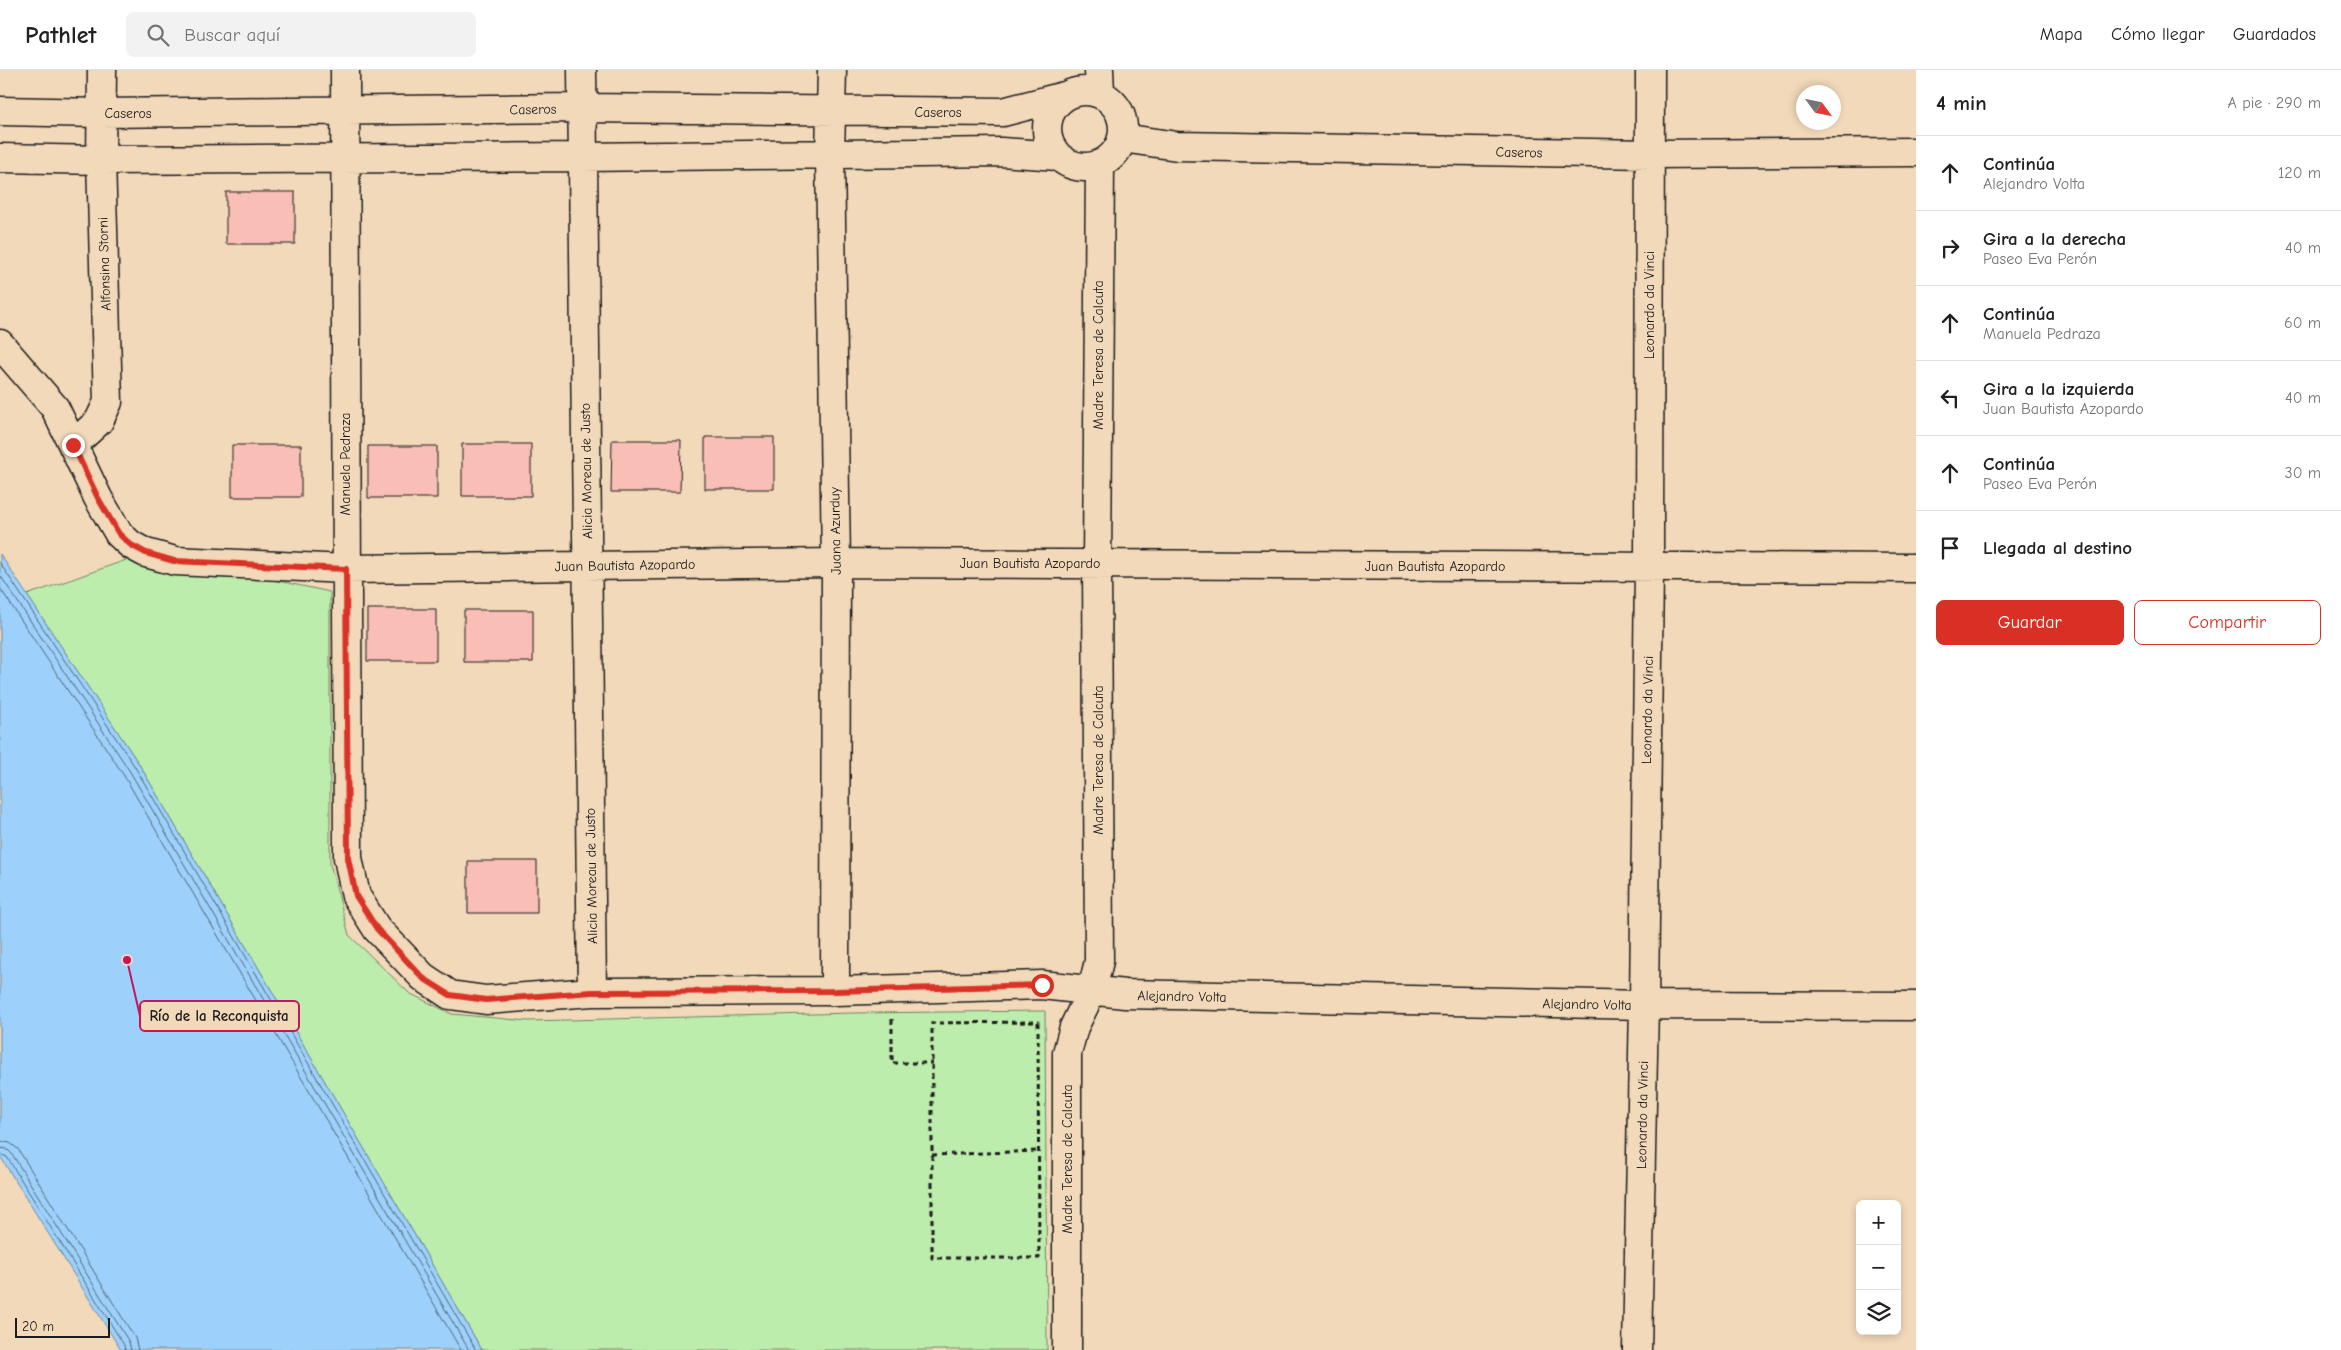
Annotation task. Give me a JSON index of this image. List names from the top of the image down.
{
  "streets": {
    "street": [
      "Caseros",
      "Alfonsina Storni",
      "Leonardo da Vinci",
      "Madre Teresa de Calcuta",
      "Manuela Pedraza",
      "Alicia Moreau de Justo",
      "Juana Azurduy",
      "Juan Bautista Azopardo",
      "Alejandro Volta"
    ]
  },
  "crossings": [
    ["Caseros", "Alfonsina Storni"],
    ["Caseros", "Leonardo da Vinci"],
    ["Caseros", "Madre Teresa de Calcuta"],
    ["Caseros", "Manuela Pedraza"],
    ["Caseros", "Alicia Moreau de Justo"],
    ["Caseros", "Juana Azurduy"],
    ["Alfonsina Storni", "Juan Bautista Azopardo"],
    ["Leonardo da Vinci", "Juan Bautista Azopardo"],
    ["Leonardo da Vinci", "Alejandro Volta"],
    ["Madre Teresa de Calcuta", "Juan Bautista Azopardo"],
    ["Madre Teresa de Calcuta", "Alejandro Volta"],
    ["Manuela Pedraza", "Juan Bautista Azopardo"],
    ["Manuela Pedraza", "Alejandro Volta"],
    ["Alicia Moreau de Justo", "Juan Bautista Azopardo"],
    ["Alicia Moreau de Justo", "Alejandro Volta"],
    ["Juana Azurduy", "Juan Bautista Azopardo"],
    ["Juana Azurduy", "Alejandro Volta"]
  ],
  "places": ["Río de la Reconquista"],
  "scale_bar": "20 m",
  "north": "bottom right",
  "page": {
    "header": "Pathlet",
    "search": "Buscar aquí",
    "nav": ["Mapa", "Cómo llegar", "Guardados"],
    "heading": ["4 min", "A pie · 290 m"],
    "list": [
      ["Continúa", "Alejandro Volta", "120 m"],
      ["Gira a la derecha", "Paseo Eva Perón", "40 m"],
      ["Continúa", "Manuela Pedraza", "60 m"],
      ["Gira a la izquierda", "Juan Bautista Azopardo", "40 m"],
      ["Continúa", "Paseo Eva Perón", "30 m"],
      "Llegada al destino"
    ],
    "buttons": ["Guardar", "Compartir"],
    "map_buttons": ["+", "−"],
    "scale": "20 m"
  }
}
